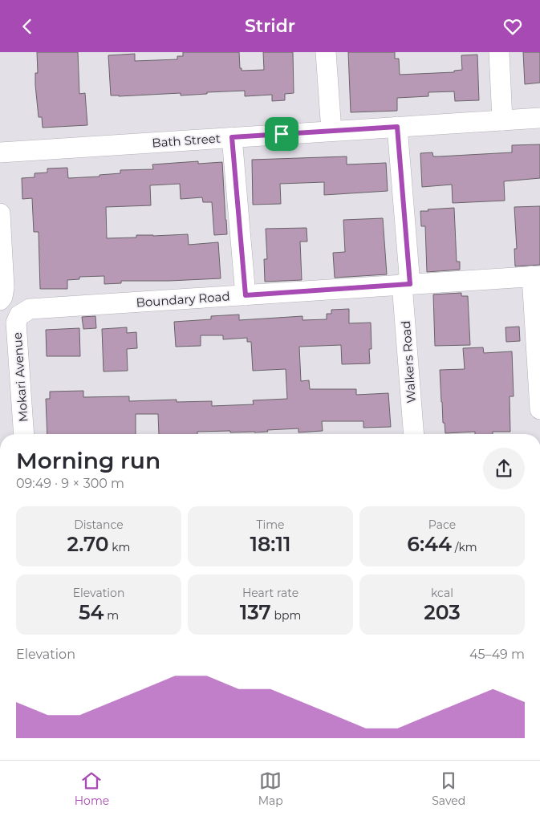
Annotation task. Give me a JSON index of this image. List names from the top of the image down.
{
  "streets": {
    "street": [
      "Bath Street",
      "Boundary Road",
      "Walkers Road",
      "Mokari Avenue"
    ]
  },
  "crossings": [
    ["Bath Street", "Walkers Road"],
    ["Boundary Road", "Walkers Road"],
    ["Boundary Road", "Mokari Avenue"]
  ],
  "page": {
    "header": "Stridr",
    "heading": ["Morning run", "09:49 · 9 × 300 m"],
    "stats": [
      ["Distance", "2.70 km"],
      ["Time", "18:11"],
      ["Pace", "6:44 /km"],
      ["Elevation", "54 m"],
      ["Heart rate", "137 bpm"],
      ["kcal", "203"]
    ],
    "chart": ["Elevation", "45–49 m"],
    "tabs": ["Home", "Map", "Saved"]
  }
}
